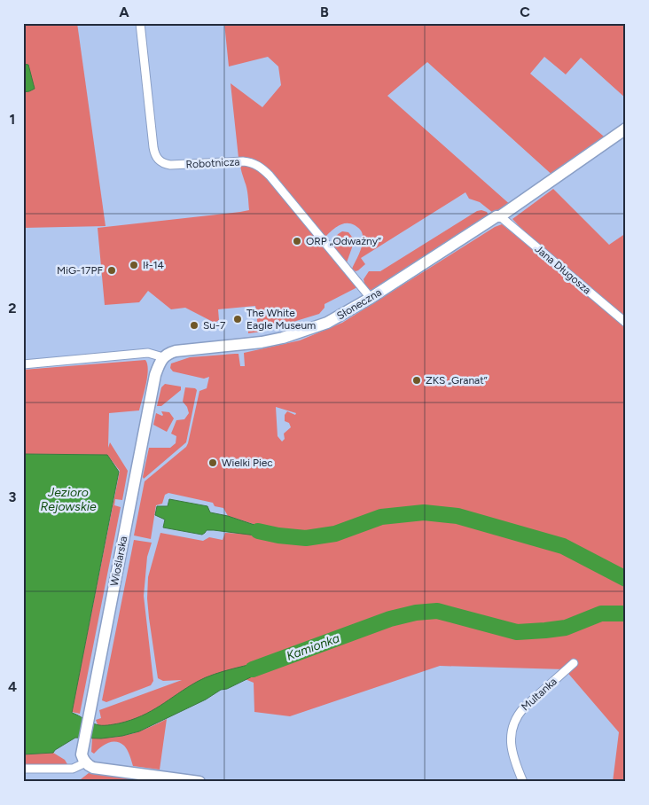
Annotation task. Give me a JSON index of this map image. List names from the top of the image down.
{
  "streets": {
    "street": [
      "Robotnicza",
      "Jana Długosza",
      "Słoneczna",
      "Wioślarska",
      "Multanka"
    ]
  },
  "crossings": [
    ["Robotnicza", "Słoneczna"],
    ["Jana Długosza", "Słoneczna"],
    ["Słoneczna", "Wioślarska"]
  ],
  "water": ["Jezioro Rejowskie", "Kamionka"],
  "places": [
    "ORP „Odważny”",
    "Ił-14",
    "MiG-17PF",
    "The White Eagle Museum",
    "Su-7",
    "ZKS „Granat”",
    "Wielki Piec"
  ],
  "grid": {
    "columns": ["A", "B", "C"],
    "rows": [
      "1",
      "2",
      "3",
      "4"
    ]
  }
}
